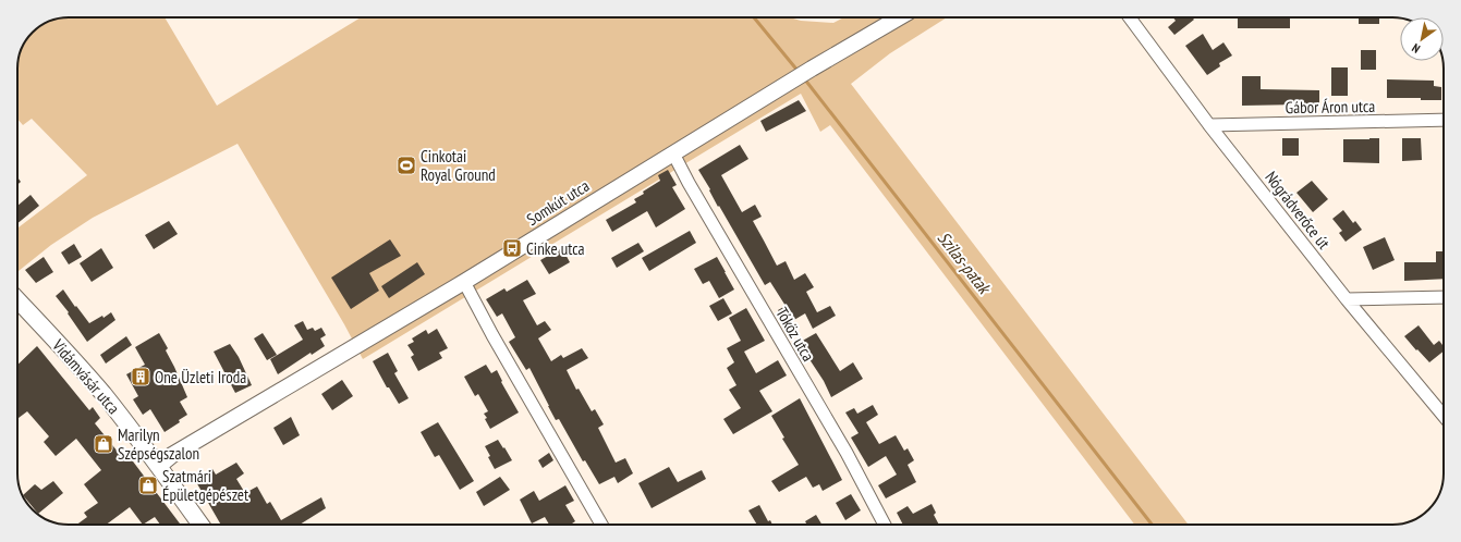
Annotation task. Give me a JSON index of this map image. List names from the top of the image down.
{
  "streets": {
    "main road": ["Vidámvásár utca"],
    "street": [
      "Gábor Áron utca",
      "Somkút utca",
      "Nógrádverőce út",
      "Tóköz utca"
    ]
  },
  "crossings": [
    ["Gábor Áron utca", "Nógrádverőce út"],
    ["Somkút utca", "Tóköz utca"],
    ["Somkút utca", "Vidámvásár utca"]
  ],
  "water": ["Szilas-patak"],
  "places": {
    "sports": ["Cinkotai Royal Ground"],
    "bus stop": ["Cinke utca"],
    "building": ["One Üzleti Iroda"],
    "shop": ["Marilyn Szépségszalon", "Szatmári Épületgépészet"]
  },
  "north": "bottom left"
}
